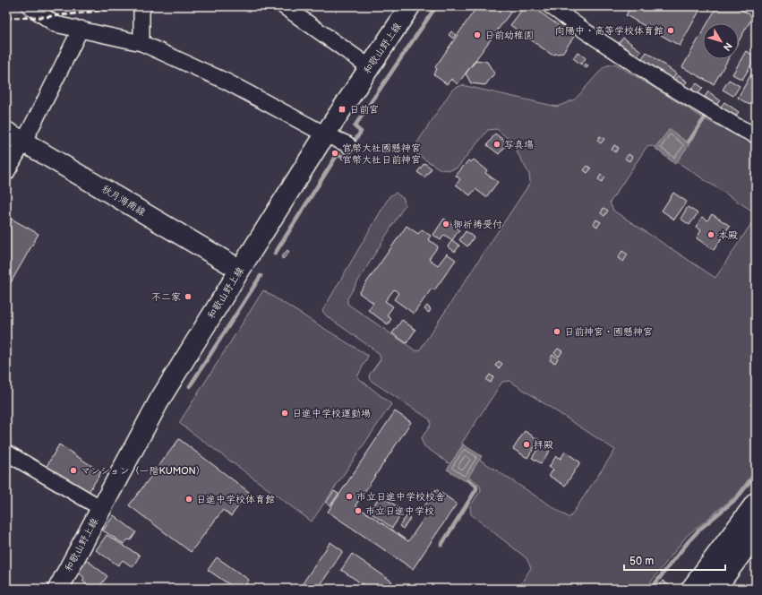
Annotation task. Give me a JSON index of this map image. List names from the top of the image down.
{
  "streets": {
    "main road": ["和歌山野上線", "秋月海南線"]
  },
  "crossings": [
    ["和歌山野上線", "秋月海南線"]
  ],
  "places": {
    "other": [
      "向陽中・高等学校体育館",
      "日前幼稚園",
      "写真塲",
      "官幣大社國懸神宮 官幣大社日前神宮",
      "御祈祷受付",
      "本殿",
      "不二家",
      "日前神宮・國懸神宮",
      "日進中学校運動場",
      "拝殿",
      "マンション（一階KUMON）",
      "市立日進中学校校舎",
      "日進中学校体育館",
      "市立日進中学校"
    ],
    "transit": ["日前宮"]
  },
  "scale_bar": "50 m",
  "north": "bottom right"
}
